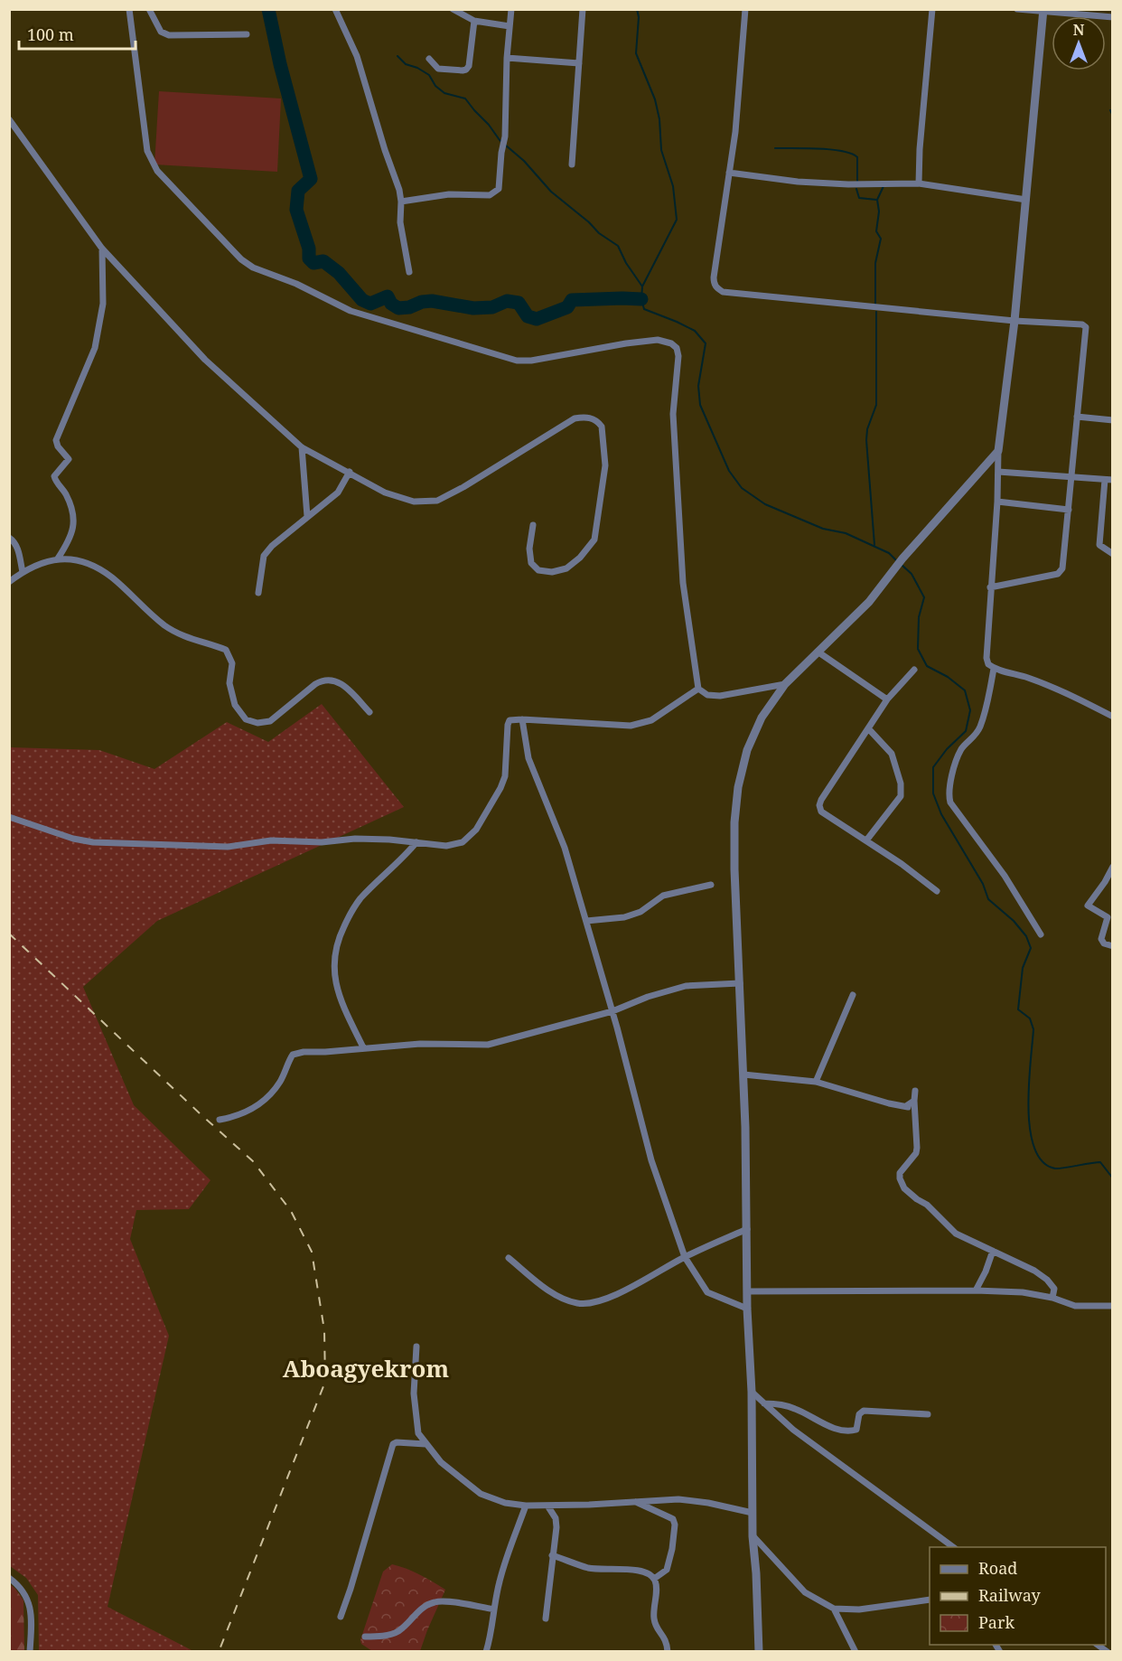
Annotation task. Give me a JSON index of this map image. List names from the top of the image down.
{
  "districts": ["Aboagyekrom"],
  "legend": ["Road", "Railway", "Park"],
  "scale_bar": "100 m",
  "north": "top"
}
